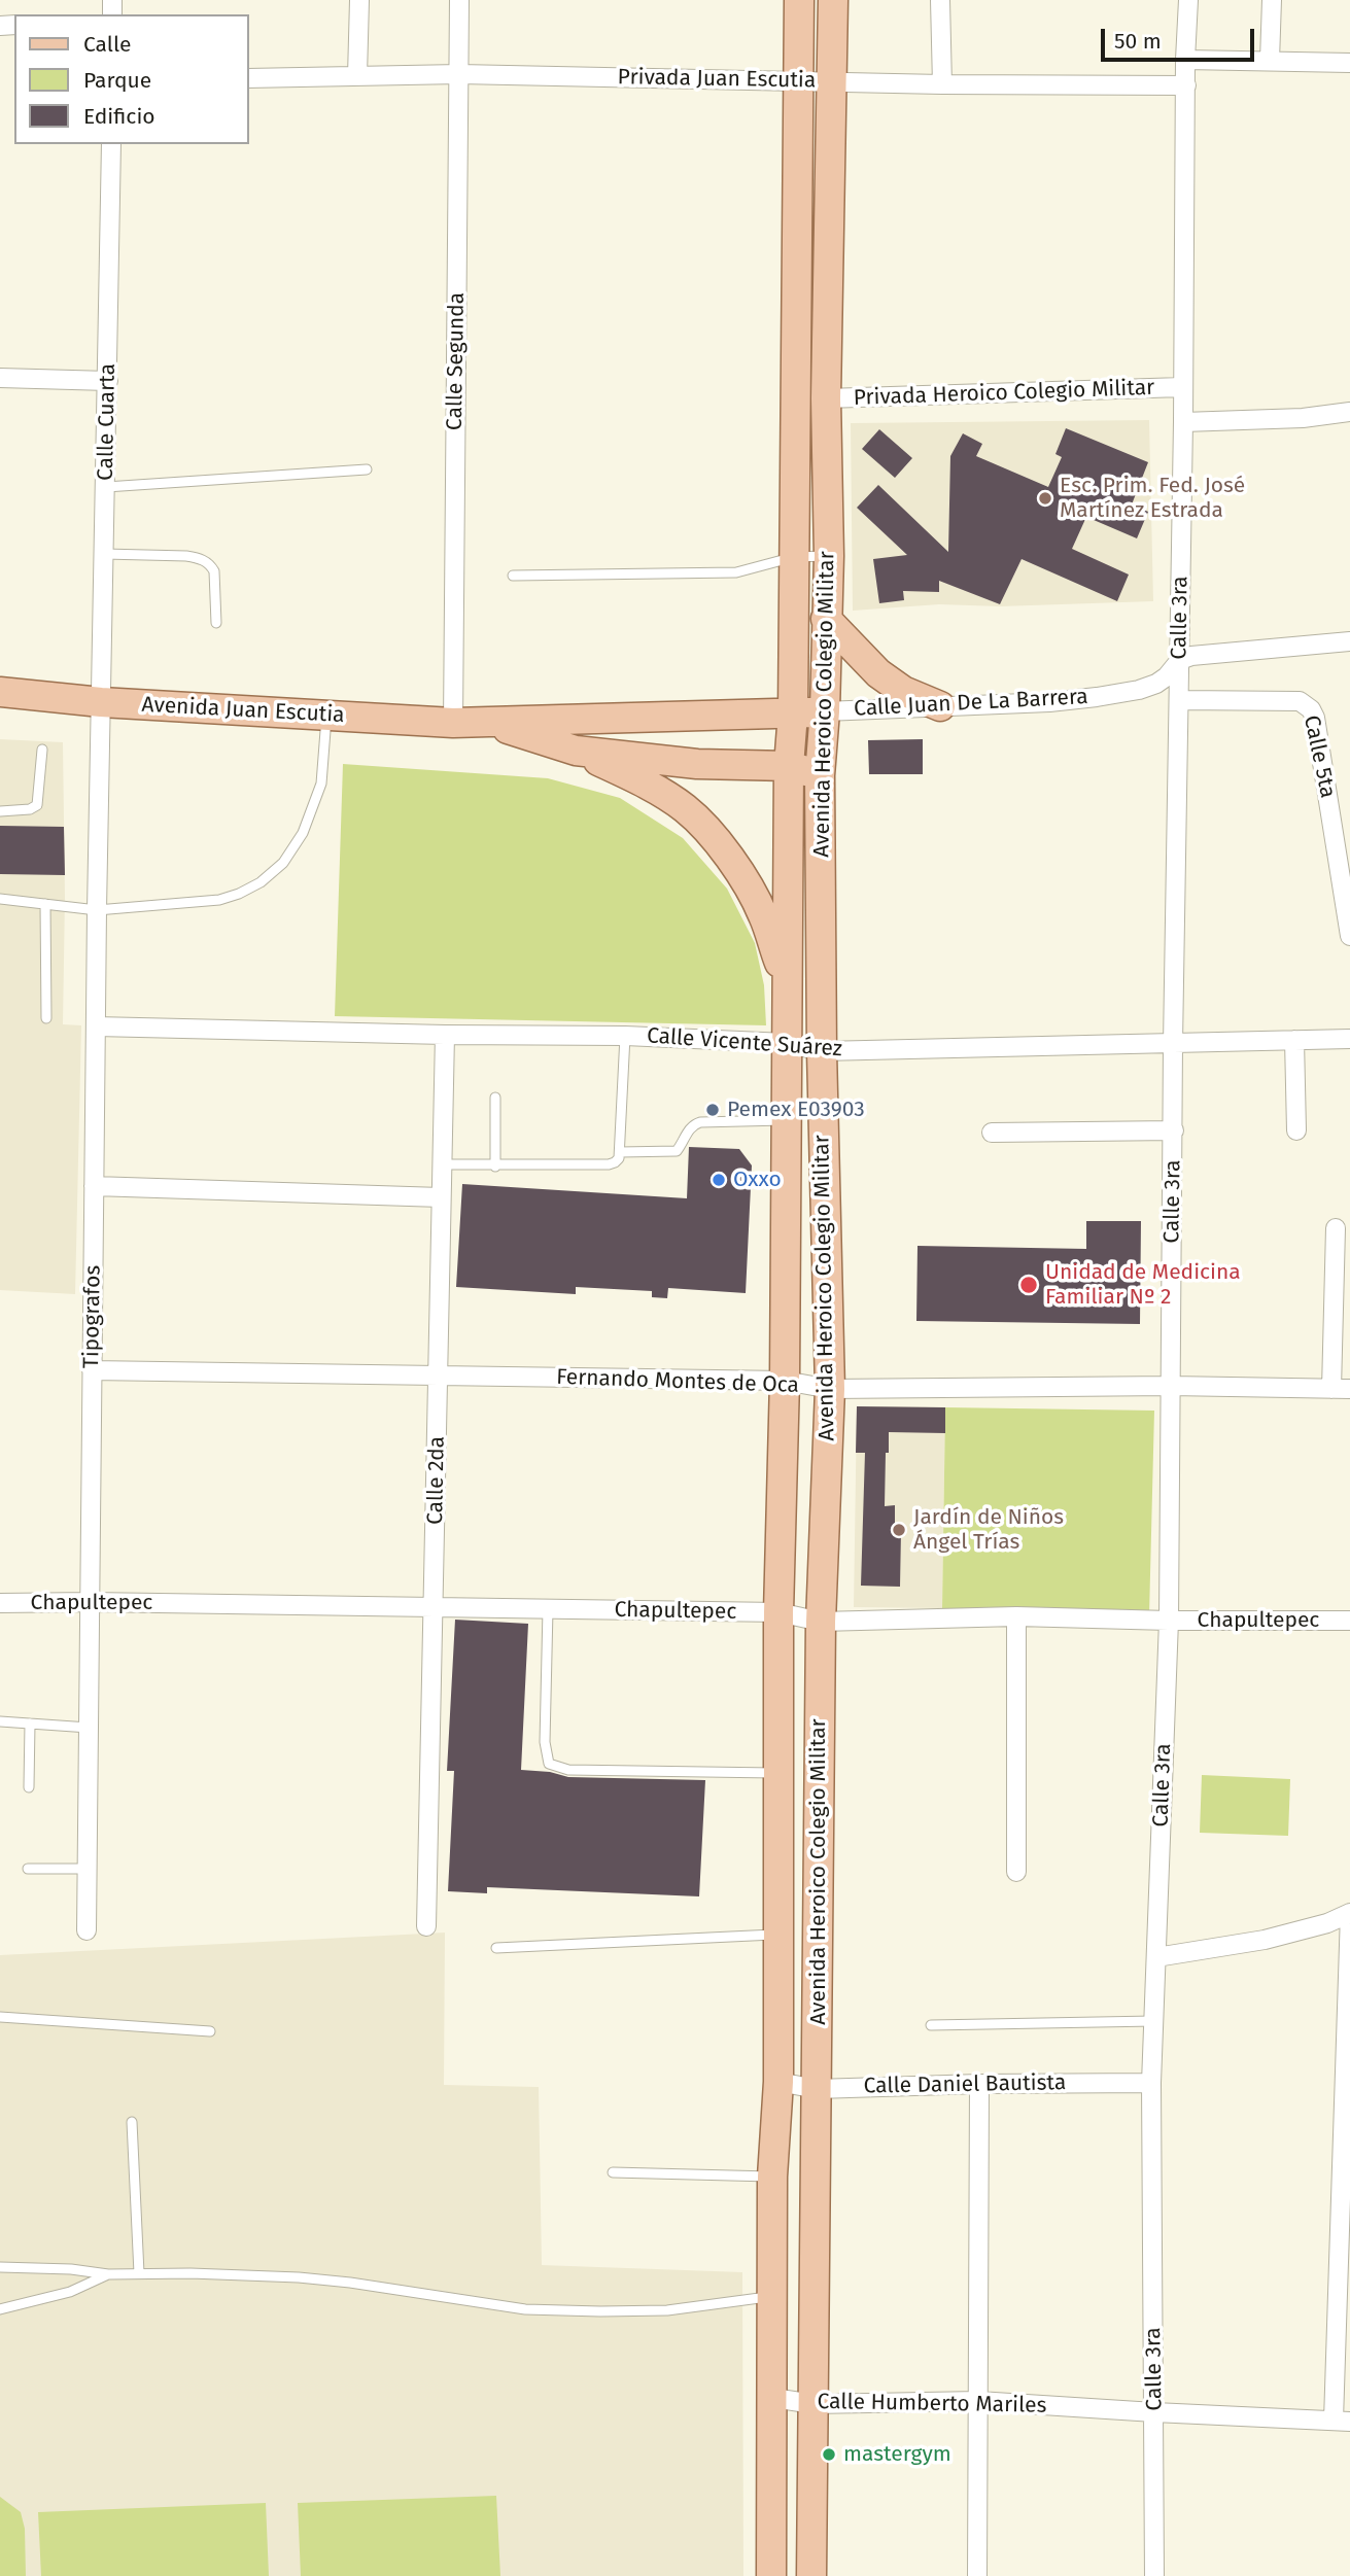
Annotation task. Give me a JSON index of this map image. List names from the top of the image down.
{
  "streets": {
    "main road": ["Calle Juan De La Barrera", "Avenida Heroico Colegio Militar", "Avenida Juan Escutia"],
    "street": [
      "Privada Juan Escutia",
      "Calle Segunda",
      "Privada Heroico Colegio Militar",
      "Calle Cuarta",
      "Calle 3ra",
      "Calle 5ta",
      "Calle Vicente Suárez",
      "Tipografos",
      "Fernando Montes de Oca",
      "Calle 2da",
      "Chapultepec",
      "Calle Daniel Bautista",
      "Calle Humberto Mariles"
    ]
  },
  "crossings": [
    ["Privada Juan Escutia", "Calle Segunda"],
    ["Privada Juan Escutia", "Calle 3ra"],
    ["Privada Juan Escutia", "Avenida Heroico Colegio Militar"],
    ["Calle Segunda", "Avenida Juan Escutia"],
    ["Privada Heroico Colegio Militar", "Calle 3ra"],
    ["Privada Heroico Colegio Militar", "Avenida Heroico Colegio Militar"],
    ["Calle Cuarta", "Avenida Juan Escutia"],
    ["Calle Cuarta", "Tipografos"],
    ["Calle 3ra", "Calle Juan De La Barrera"],
    ["Calle 3ra", "Calle 5ta"],
    ["Calle 3ra", "Calle Vicente Suárez"],
    ["Calle 3ra", "Fernando Montes de Oca"],
    ["Calle 3ra", "Chapultepec"],
    ["Calle 3ra", "Calle Daniel Bautista"],
    ["Calle 3ra", "Calle Humberto Mariles"],
    ["Calle Juan De La Barrera", "Avenida Heroico Colegio Militar"],
    ["Calle Juan De La Barrera", "Avenida Juan Escutia"],
    ["Avenida Heroico Colegio Militar", "Avenida Juan Escutia"],
    ["Avenida Heroico Colegio Militar", "Calle Vicente Suárez"],
    ["Avenida Heroico Colegio Militar", "Fernando Montes de Oca"],
    ["Avenida Heroico Colegio Militar", "Chapultepec"],
    ["Avenida Heroico Colegio Militar", "Calle Daniel Bautista"],
    ["Avenida Heroico Colegio Militar", "Calle Humberto Mariles"],
    ["Avenida Juan Escutia", "Tipografos"],
    ["Calle Vicente Suárez", "Tipografos"],
    ["Calle Vicente Suárez", "Calle 2da"],
    ["Tipografos", "Fernando Montes de Oca"],
    ["Tipografos", "Chapultepec"],
    ["Fernando Montes de Oca", "Calle 2da"],
    ["Calle 2da", "Chapultepec"]
  ],
  "places": [
    "Esc. Prim. Fed. José Martínez Estrada",
    "Pemex E03903",
    "Oxxo",
    "Unidad de Medicina Familiar Nº 2",
    "Jardín de Niños Ángel Trías",
    "mastergym"
  ],
  "legend": ["Calle", "Parque", "Edificio"],
  "scale_bar": "50 m"
}
